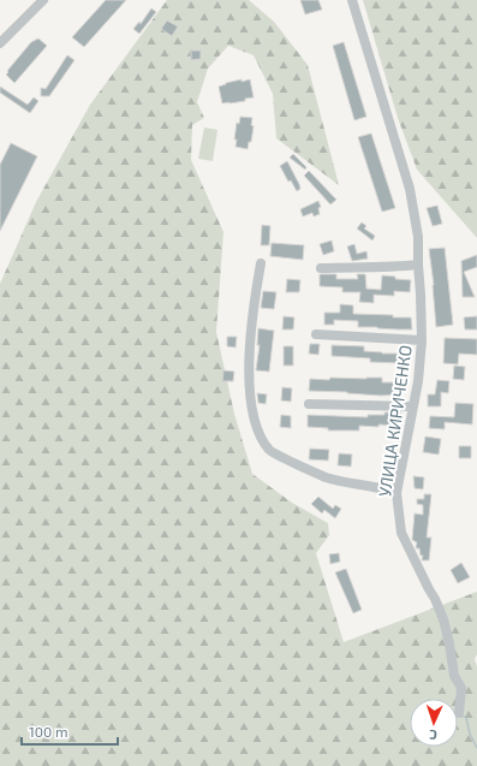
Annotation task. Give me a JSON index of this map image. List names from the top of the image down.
{
  "streets": {
    "street": ["УЛИЦА КИРИЧЕНКО"]
  },
  "scale_bar": "100 m",
  "north": "bottom"
}
